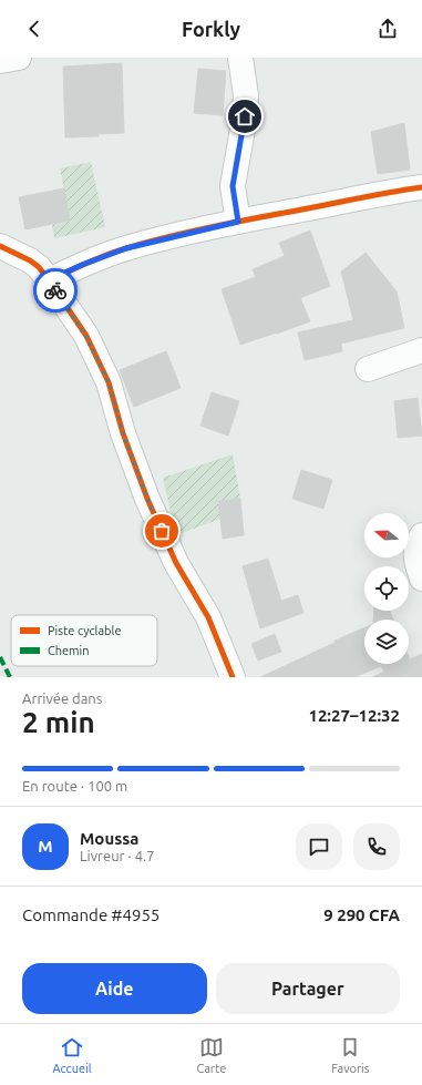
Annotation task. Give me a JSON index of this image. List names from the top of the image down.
{
  "legend": ["Piste cyclable", "Chemin"],
  "north": "left",
  "page": {
    "header": "Forkly",
    "heading": ["2 min", "Arrivée dans", "12:27–12:32"],
    "panel": [
      "Moussa",
      "Livreur · 4.7",
      "Commande #4955",
      "9 290 CFA"
    ],
    "bar": "En route · 100 m",
    "round": "M",
    "buttons": ["Aide", "Partager"],
    "tabs": ["Accueil", "Carte", "Favoris"]
  }
}
